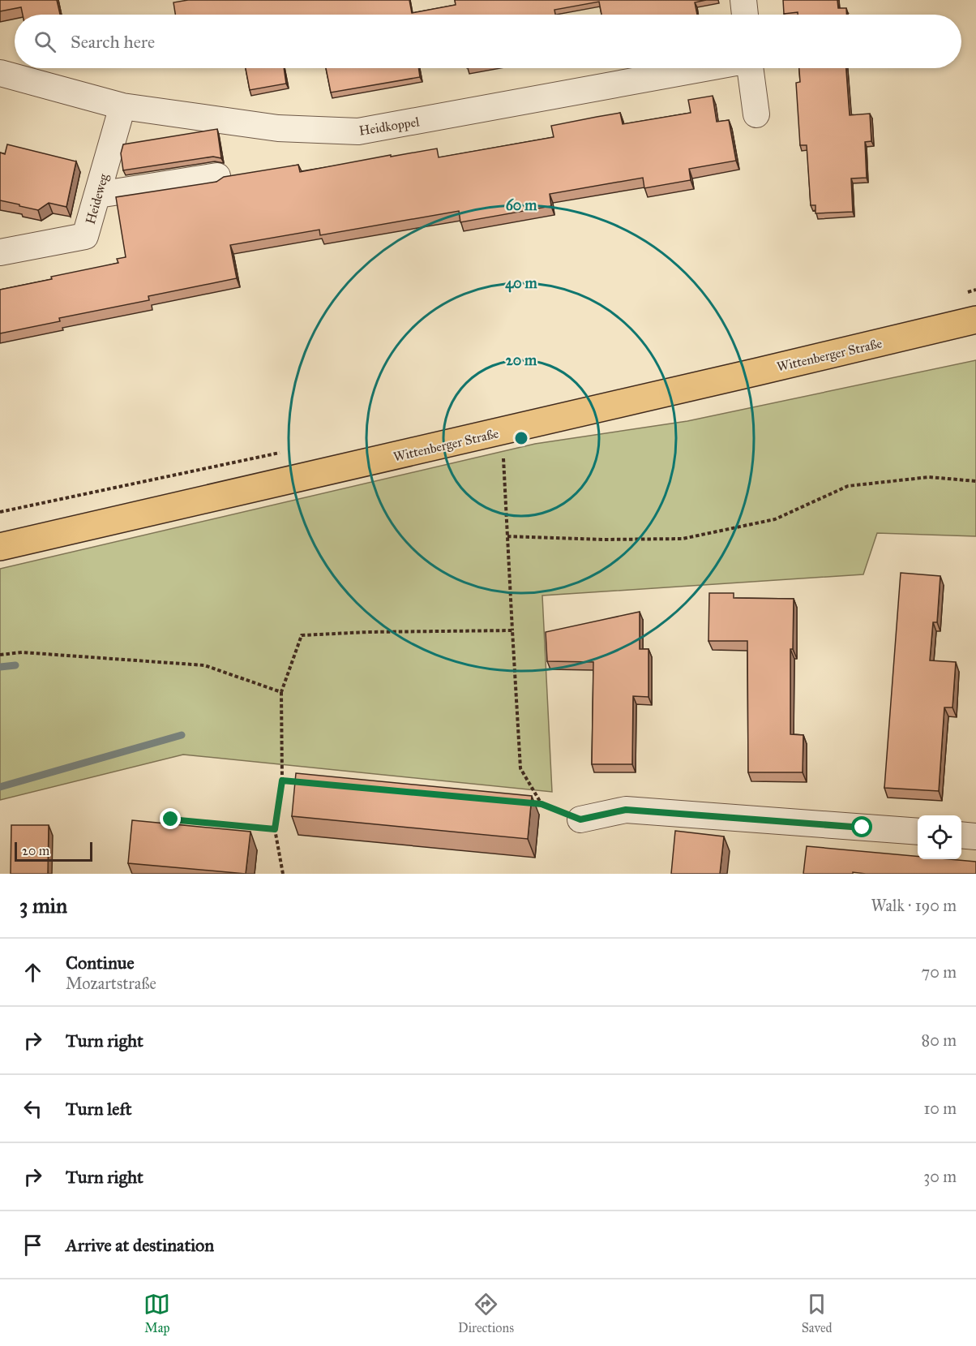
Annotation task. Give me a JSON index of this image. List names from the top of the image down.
{
  "streets": {
    "main road": ["Wittenberger Straße"],
    "street": ["Heidkoppel", "Heideweg"]
  },
  "crossings": [
    ["Heidkoppel", "Heideweg"]
  ],
  "scale_bar": "20 m",
  "page": {
    "search": "Search here",
    "scale": "20 m",
    "heading": ["3 min", "Walk · 190 m"],
    "list": [
      ["Continue", "Mozartstraße", "70 m"],
      ["Turn right", "80 m"],
      ["Turn left", "10 m"],
      ["Turn right", "30 m"],
      "Arrive at destination"
    ],
    "nav": ["Map", "Directions", "Saved"]
  },
  "rings": ["60 m", "40 m", "20 m"]
}
